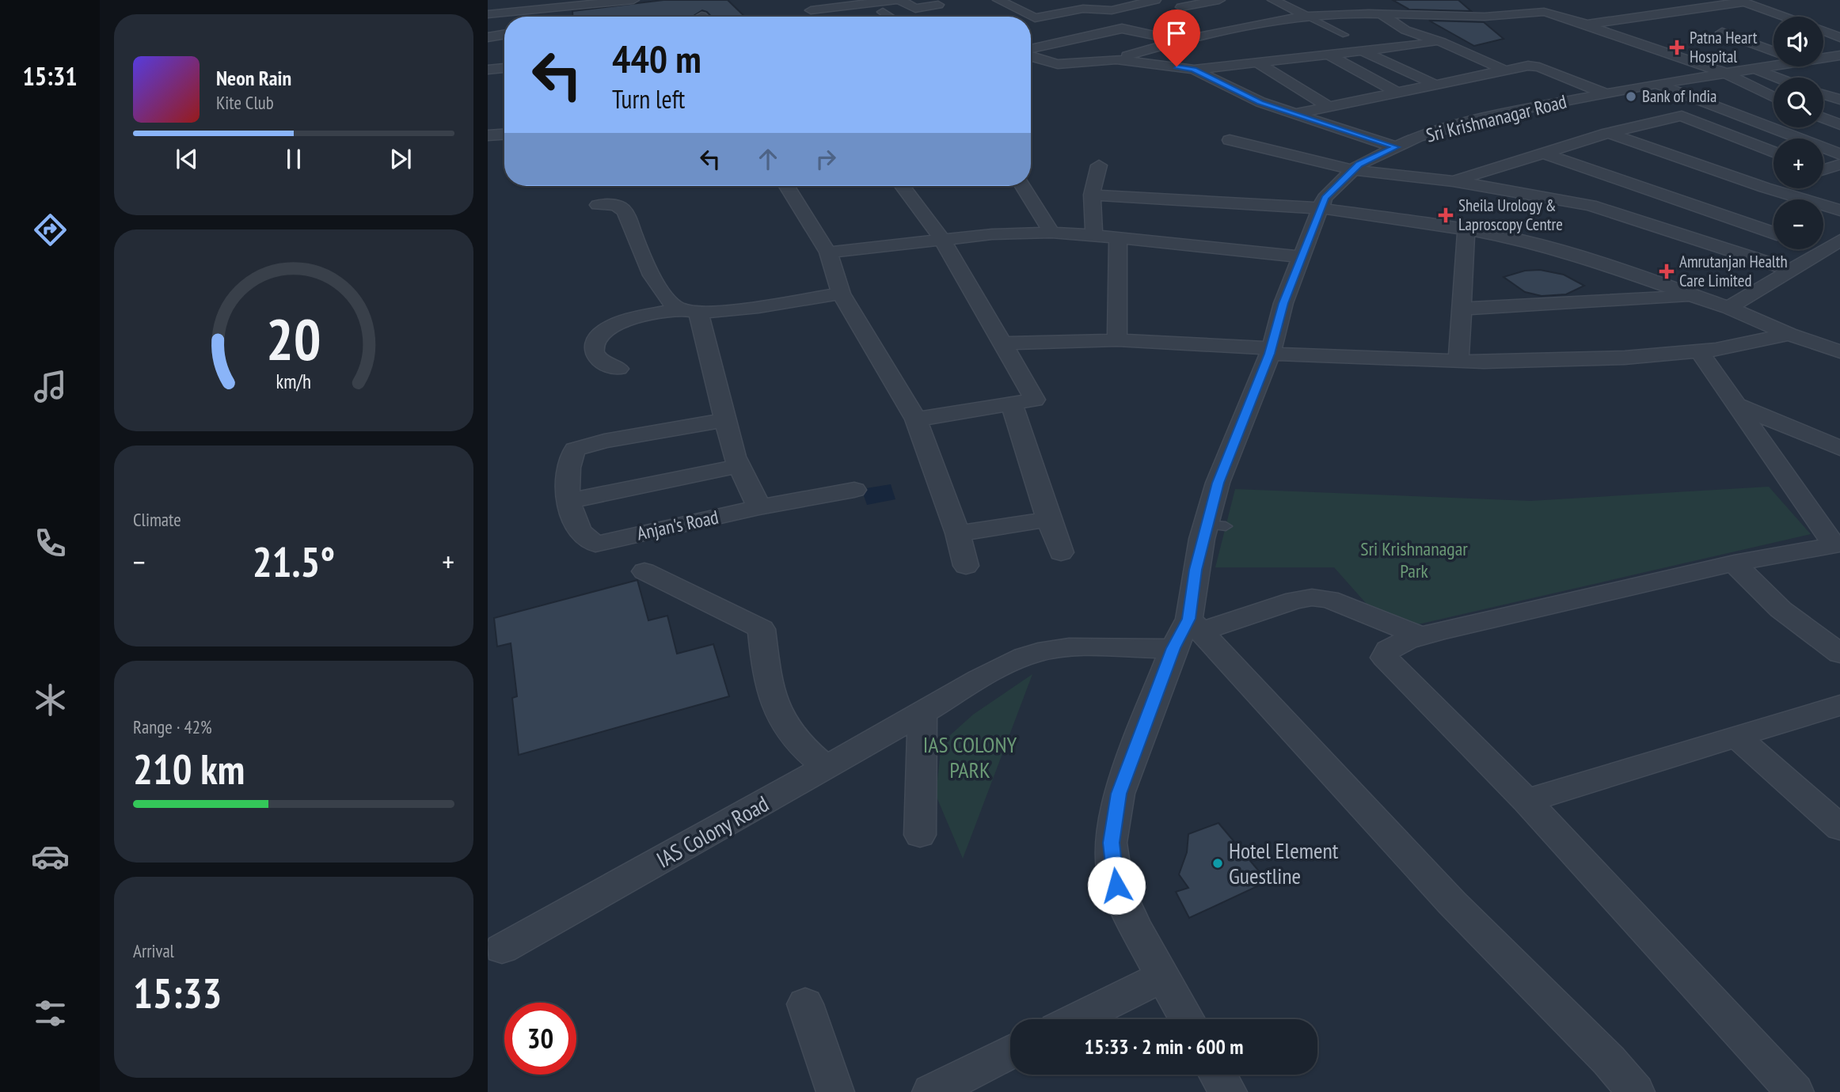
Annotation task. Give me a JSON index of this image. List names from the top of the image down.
{
  "streets": {
    "street": ["Sri Krishnanagar Road", "Anjan's Road", "IAS Colony Road"]
  },
  "crossings": [
    ["Sri Krishnanagar Road", "IAS Colony Road"]
  ],
  "parks": ["Sri Krishnanagar Park", "IAS COLONY PARK"],
  "places": {
    "health": ["Patna Heart Hospital", "Sheila Urology & Laproscopy Centre", "Amrutanjan Health Care Limited"],
    "other": ["Bank of India", "Hotel Element Guestline"]
  },
  "page": {
    "tabs": "15:31",
    "map_buttons": ["+", "−"],
    "turn": ["440 m", "Turn left"],
    "song": ["Neon Rain", "Kite Club"],
    "tile": [
      "Climate",
      ["Range · 42%", "210 km"],
      ["Arrival", "15:33"]
    ],
    "heat": ["−", "21.5°", "+"],
    "limit": "30",
    "trip": "15:33 · 2 min · 600 m",
    "gauge": ["20", "km/h"]
  }
}
